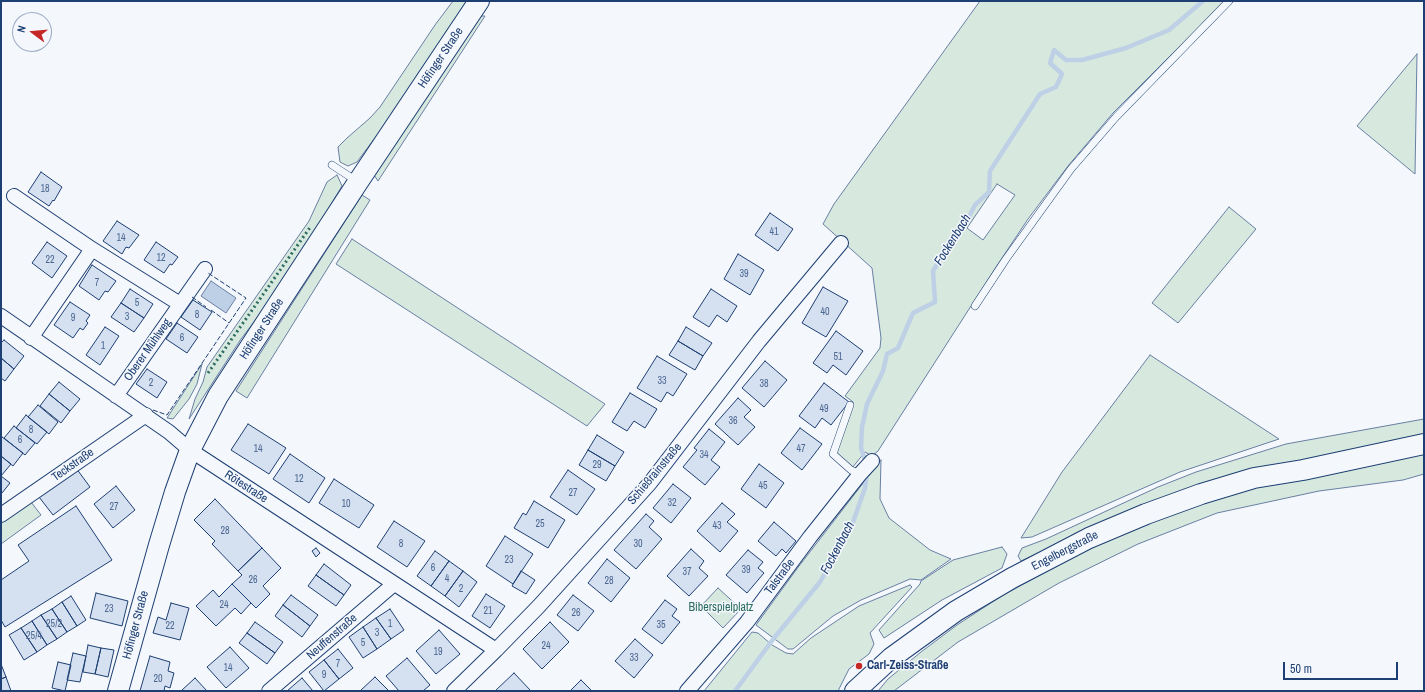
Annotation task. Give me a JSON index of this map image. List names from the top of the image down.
{
  "streets": {
    "street": [
      "Höfinger Straße",
      "Oberer Mühlweg",
      "Teckstraße",
      "Schießrainstraße",
      "Rötestraße",
      "Engelbergstraße",
      "Talstraße",
      "Neuffenstraße"
    ]
  },
  "crossings": [
    ["Höfinger Straße", "Rötestraße"],
    ["Oberer Mühlweg", "Rötestraße"],
    ["Teckstraße", "Rötestraße"],
    ["Schießrainstraße", "Rötestraße"],
    ["Rötestraße", "Neuffenstraße"]
  ],
  "water": ["Fockenbach"],
  "parks": ["Biberspielplatz"],
  "places": ["Carl-Zeiss-Straße"],
  "house_numbers": [
    "18",
    "41",
    "14",
    "12",
    "22",
    "39",
    "7",
    "5",
    "40",
    "8",
    "3",
    "9",
    "6",
    "1",
    "51",
    "33",
    "2",
    "38",
    "49",
    "36",
    "8",
    "6",
    "14",
    "47",
    "34",
    "29",
    "12",
    "45",
    "27",
    "32",
    "10",
    "27",
    "25",
    "43",
    "28",
    "8",
    "30",
    "23",
    "6",
    "39",
    "37",
    "4",
    "26",
    "28",
    "2",
    "24",
    "23",
    "21",
    "26",
    "25/2",
    "1",
    "35",
    "22",
    "3",
    "25/4",
    "5",
    "24",
    "19",
    "33",
    "7",
    "14",
    "9",
    "20"
  ],
  "scale_bar": "50 m",
  "north": "left"
}
